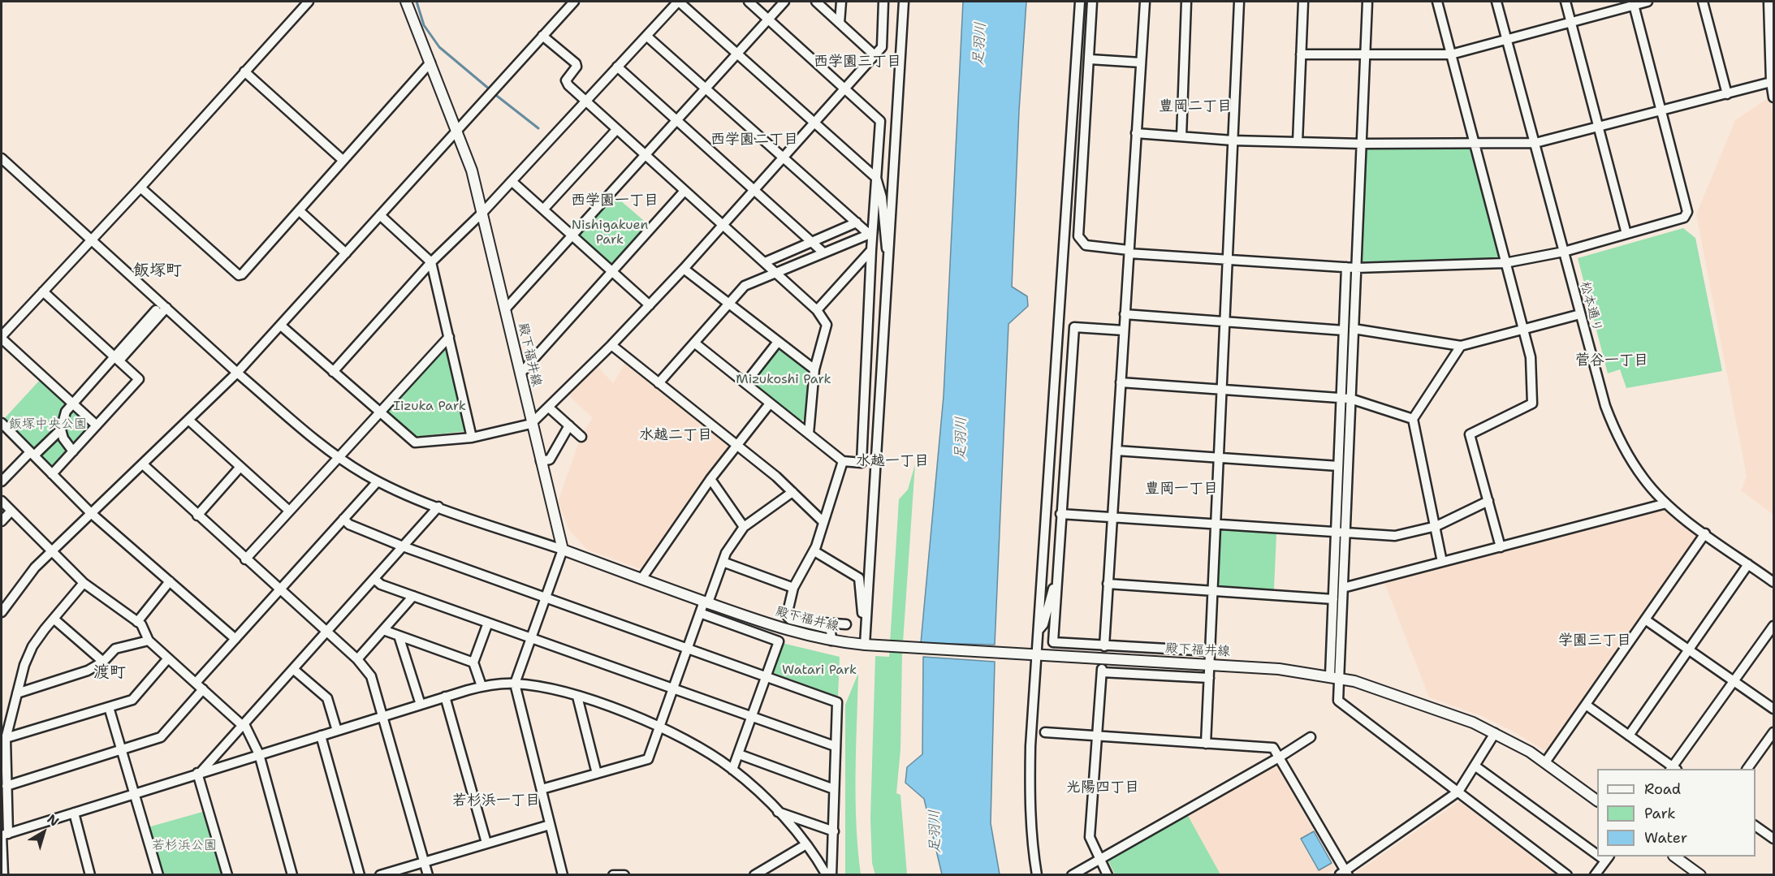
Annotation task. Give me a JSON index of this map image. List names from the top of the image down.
{
  "streets": {
    "main road": ["殿下福井線"],
    "street": ["松本通り"]
  },
  "districts": [
    "西学園三丁目",
    "豊岡二丁目",
    "西学園二丁目",
    "西学園一丁目",
    "飯塚町",
    "菅谷一丁目",
    "水越二丁目",
    "水越一丁目",
    "豊岡一丁目",
    "学園三丁目",
    "渡町",
    "光陽四丁目",
    "若杉浜一丁目"
  ],
  "water": ["足羽川"],
  "parks": [
    "Nishigakuen Park",
    "Mizukoshi Park",
    "Iizuka Park",
    "飯塚中央公園",
    "Watari Park",
    "若杉浜公園"
  ],
  "legend": ["Road", "Park", "Water"],
  "north": "top right"
}
